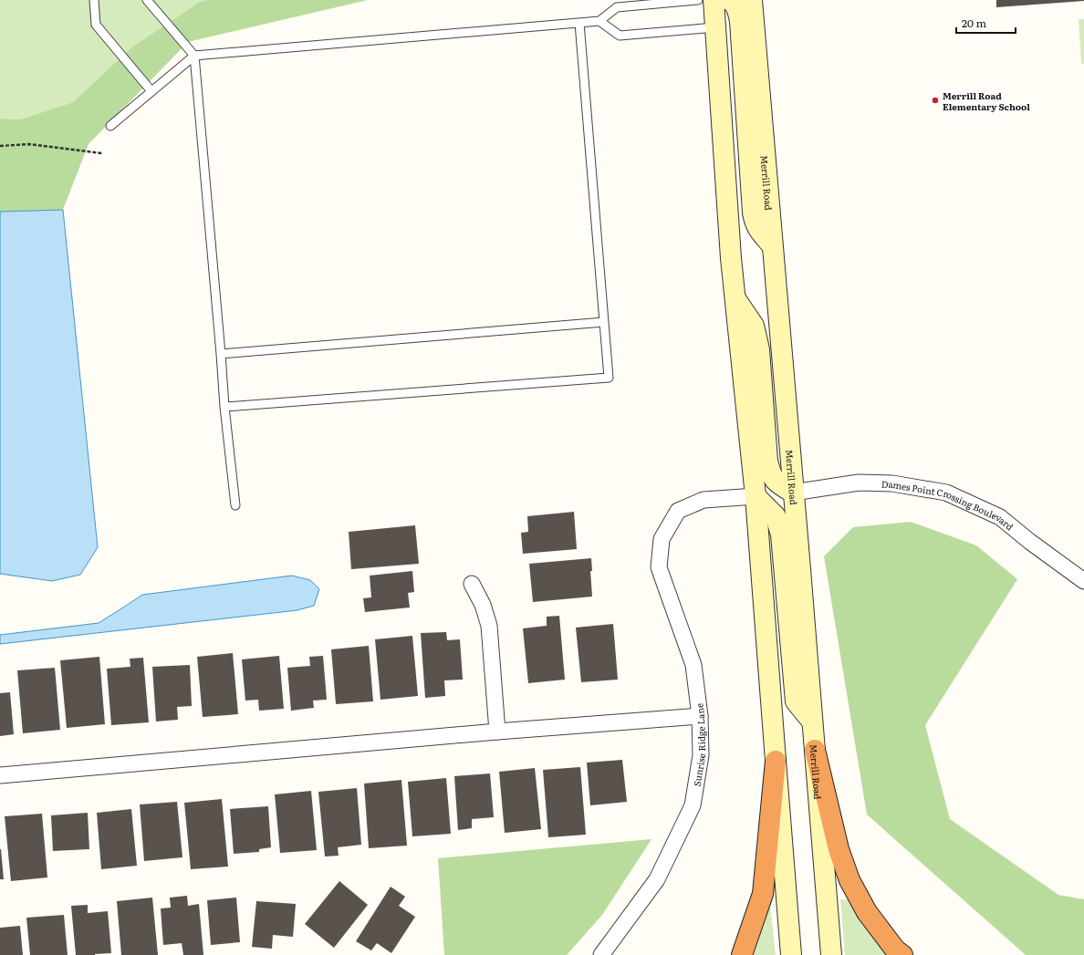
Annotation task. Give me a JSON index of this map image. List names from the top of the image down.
{
  "streets": {
    "main road": ["Merrill Road"],
    "street": ["Dames Point Crossing Boulevard", "Sunrise Ridge Lane"]
  },
  "crossings": [
    ["Merrill Road", "Dames Point Crossing Boulevard"]
  ],
  "places": ["Merrill Road Elementary School"],
  "scale_bar": "20 m"
}
